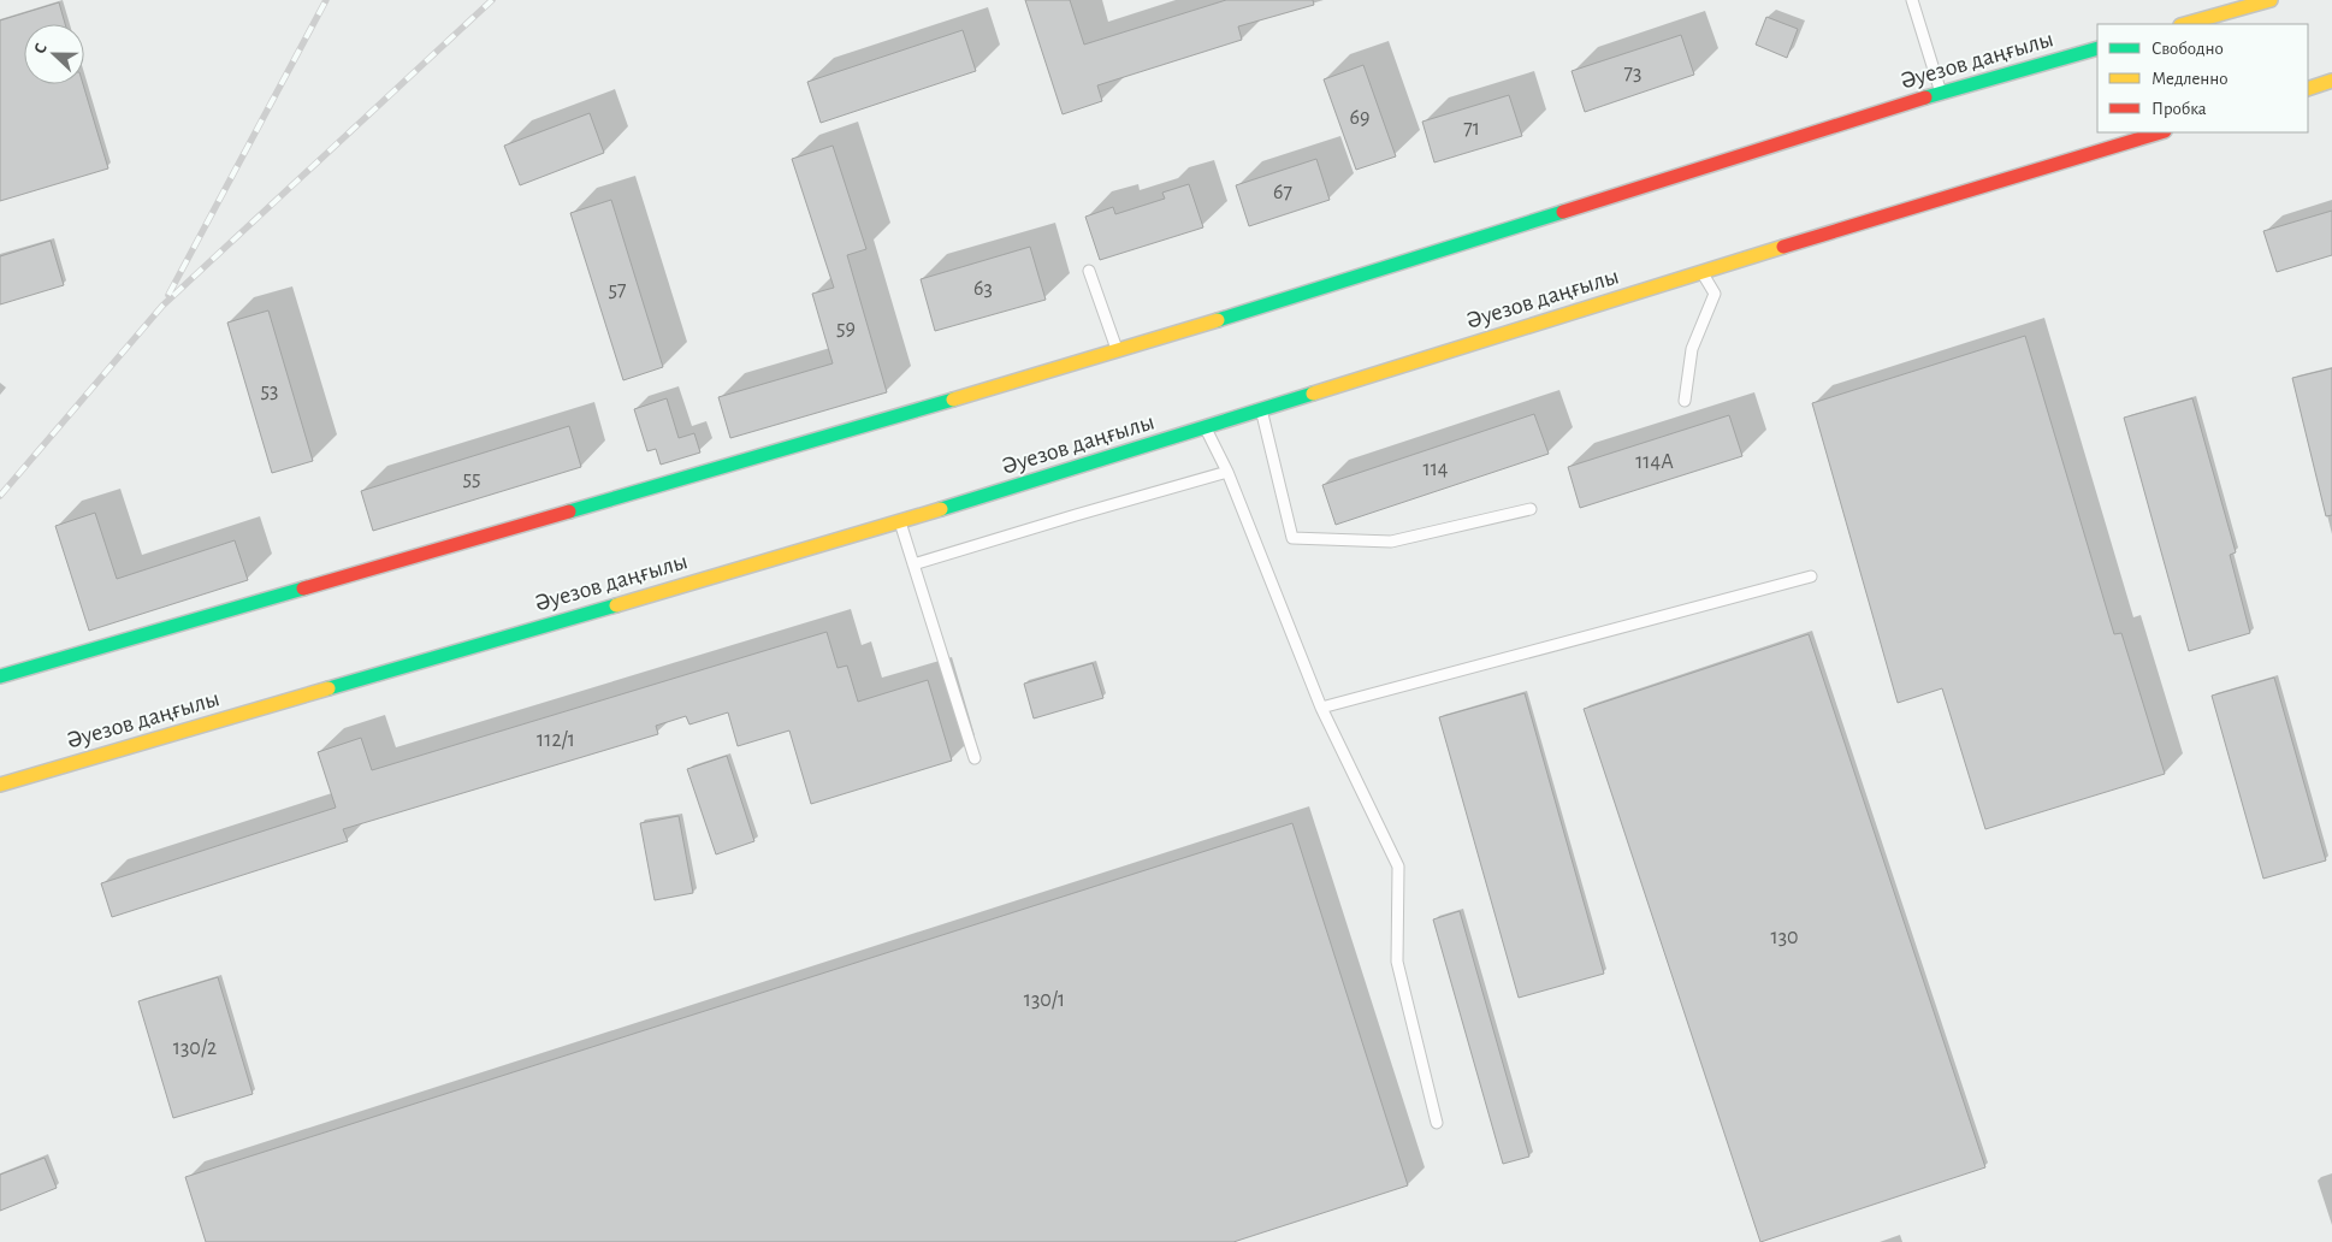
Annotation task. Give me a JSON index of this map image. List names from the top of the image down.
{
  "streets": {
    "main road": ["Әуезов даңғылы"]
  },
  "house_numbers": [
    "73",
    "69",
    "71",
    "67",
    "63",
    "57",
    "59",
    "53",
    "114А",
    "114",
    "55",
    "112/1",
    "130",
    "130/1",
    "130/2"
  ],
  "legend": ["Свободно", "Медленно", "Пробка"],
  "north": "left"
}
